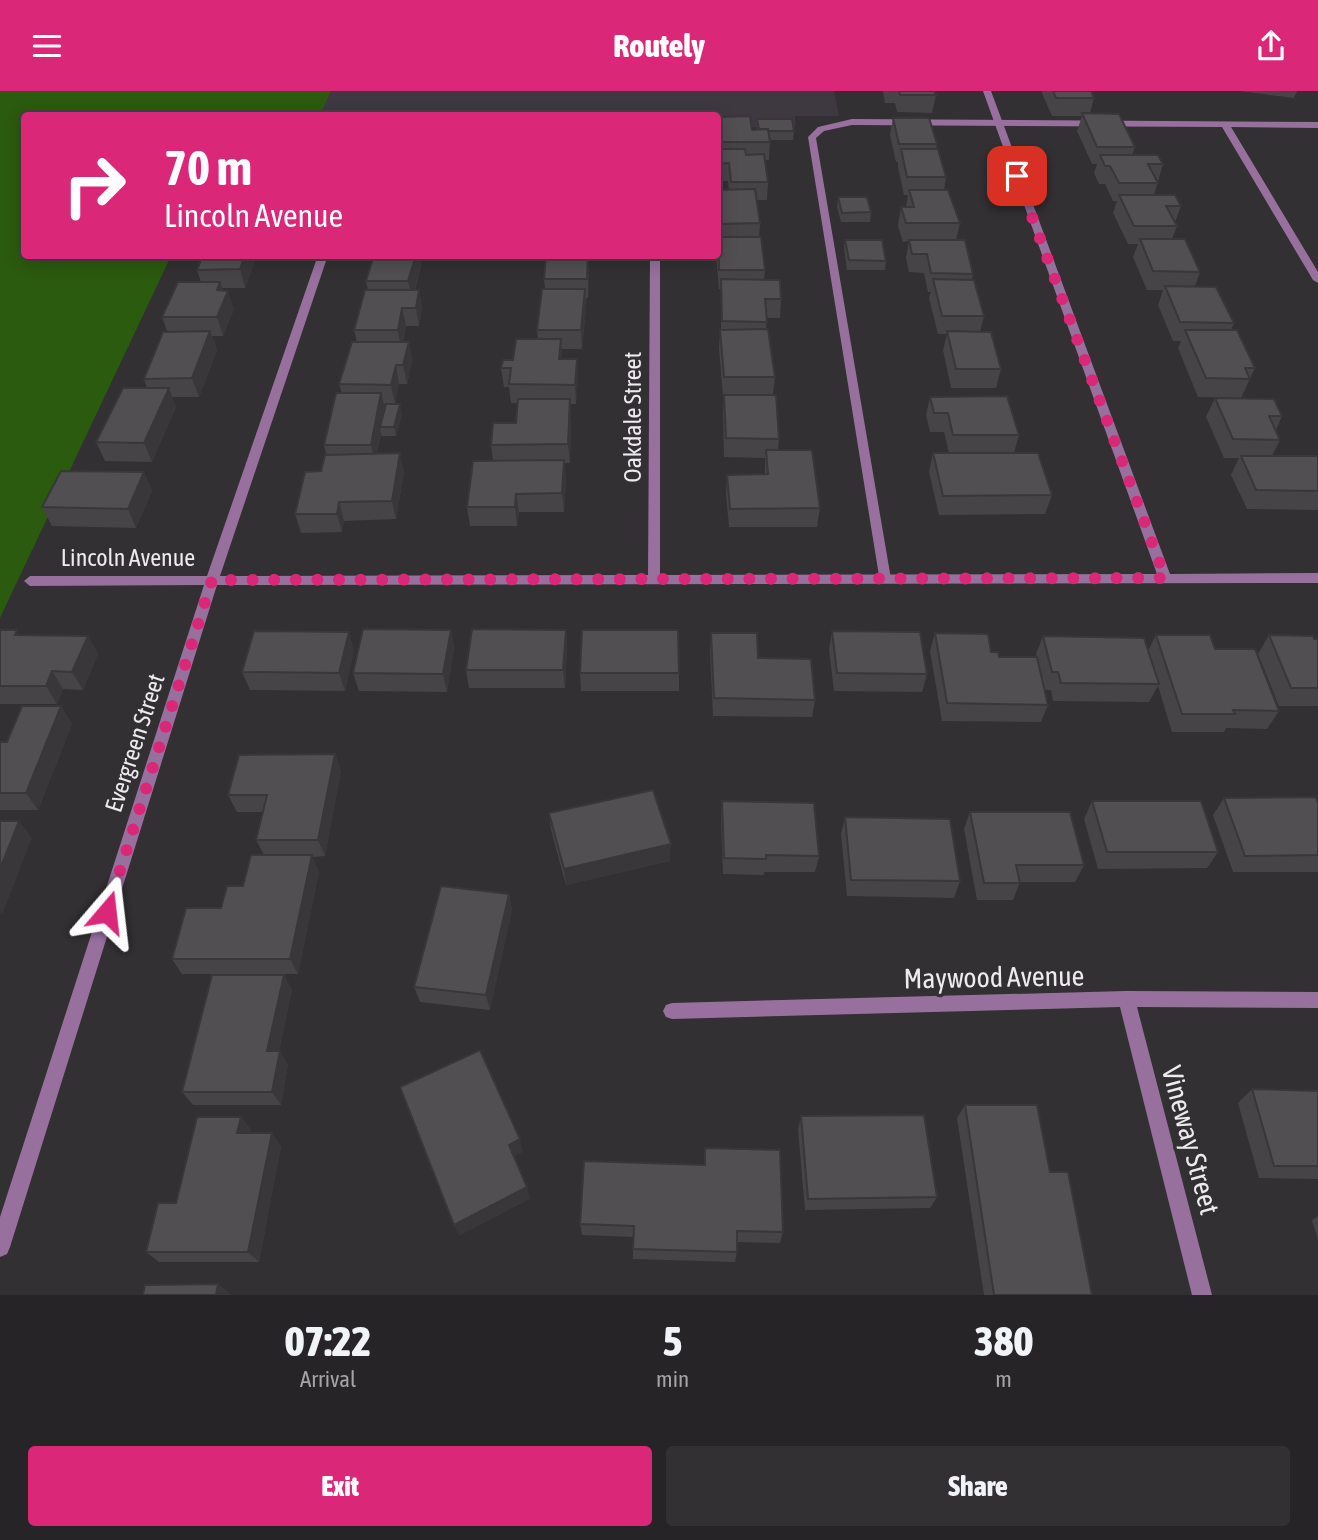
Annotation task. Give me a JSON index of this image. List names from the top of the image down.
{
  "streets": {
    "street": [
      "Oakdale Street",
      "Lincoln Avenue",
      "Evergreen Street",
      "Maywood Avenue",
      "Vineway Street"
    ]
  },
  "crossings": [
    ["Oakdale Street", "Lincoln Avenue"],
    ["Lincoln Avenue", "Evergreen Street"],
    ["Maywood Avenue", "Vineway Street"]
  ],
  "page": {
    "header": "Routely",
    "turn": ["70 m", "Lincoln Avenue"],
    "eta": [
      "07:22",
      "Arrival",
      "5",
      "min",
      "380",
      "m"
    ],
    "buttons": ["Exit", "Share"]
  }
}
